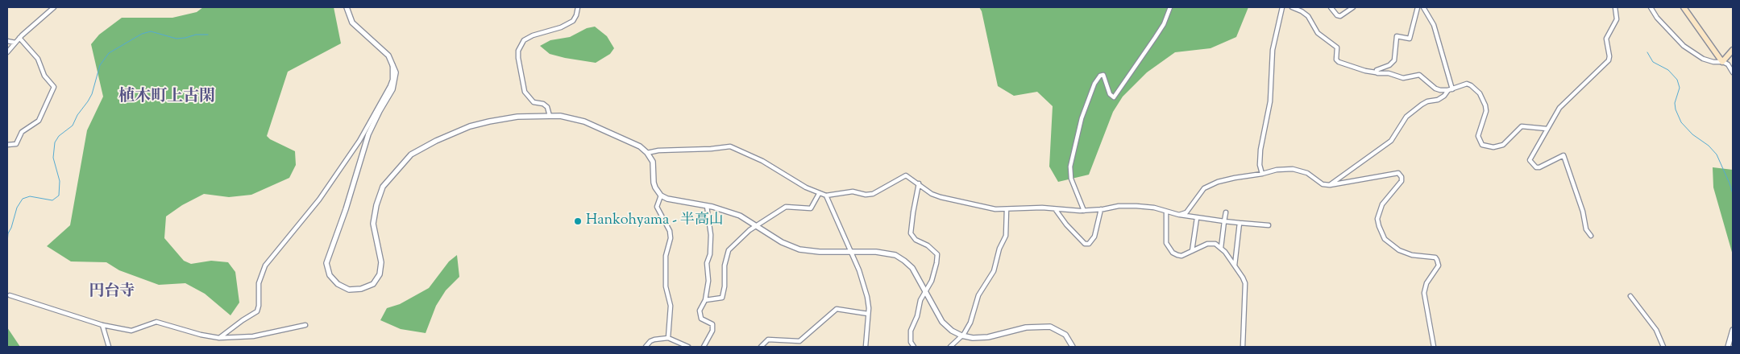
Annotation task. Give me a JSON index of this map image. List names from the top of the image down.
{
  "districts": ["植木町上古閑", "円台寺"],
  "places": ["Hankohyama - 半高山"]
}
